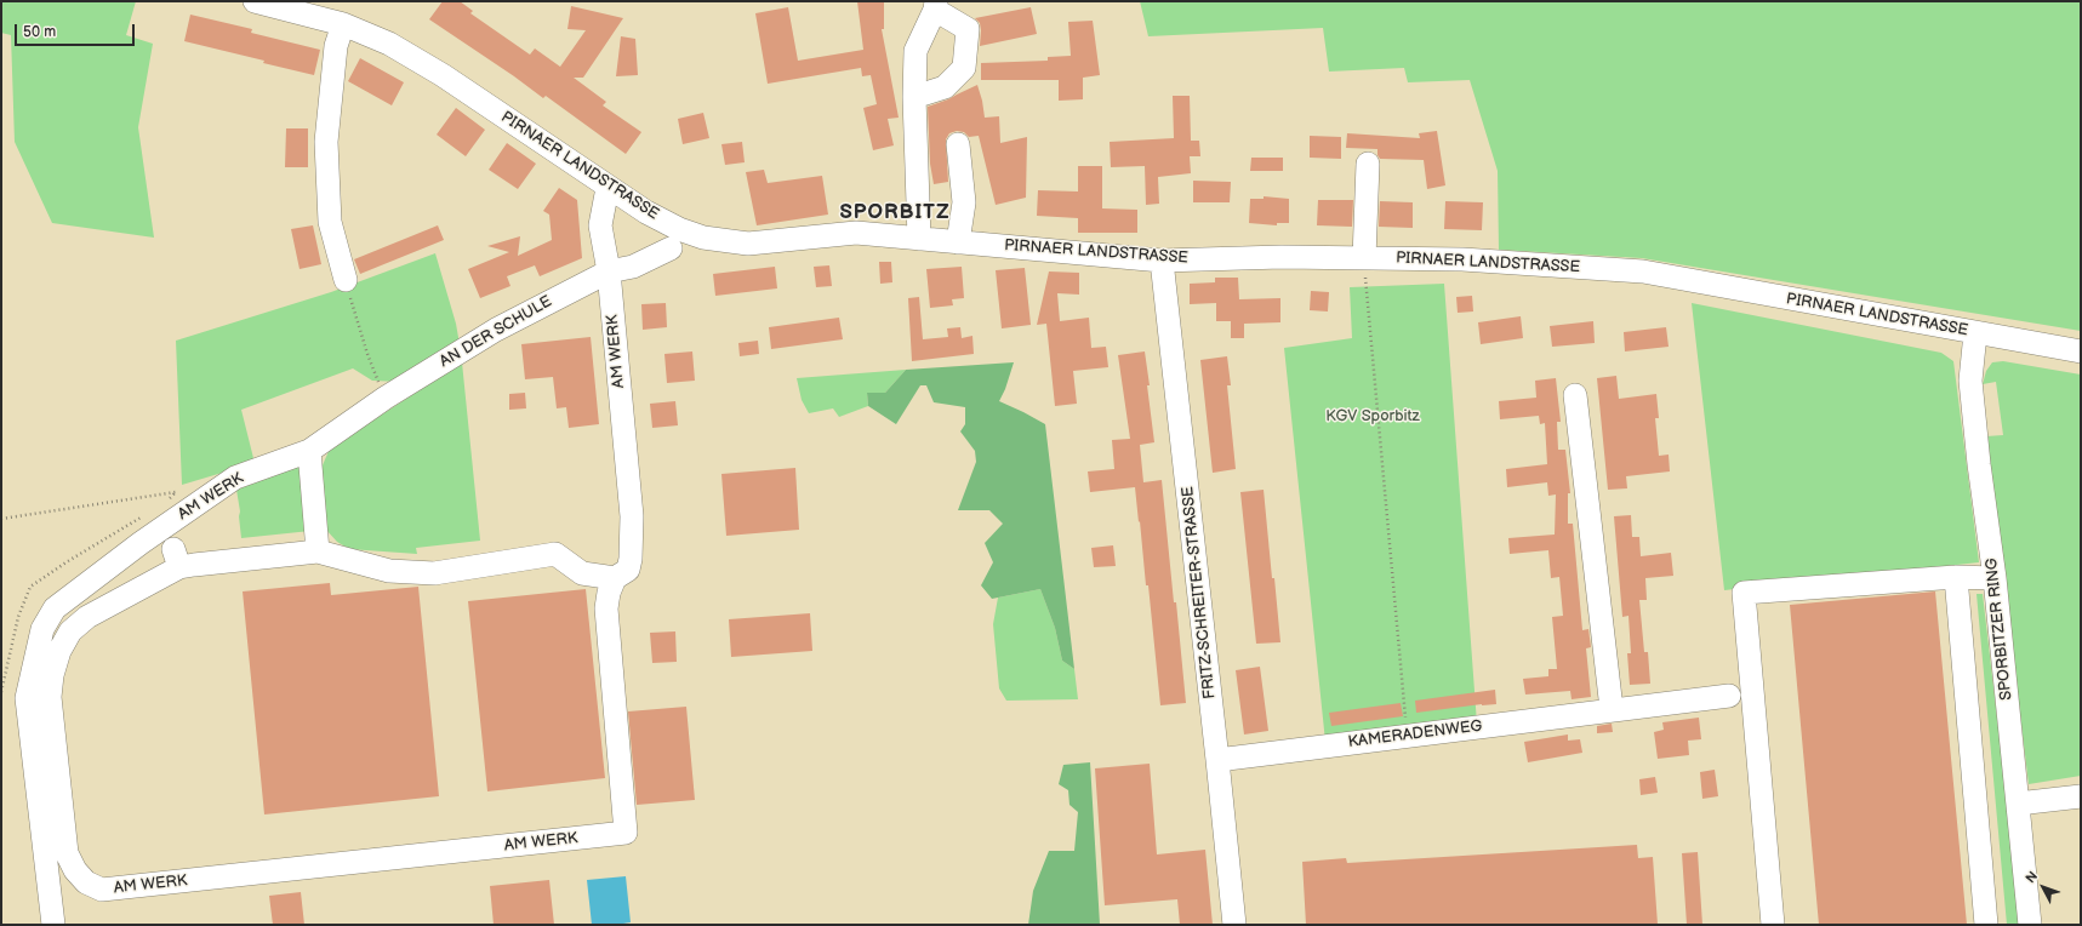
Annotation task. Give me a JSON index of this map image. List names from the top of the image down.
{
  "streets": {
    "street": [
      "PIRNAER LANDSTRASSE",
      "AN DER SCHULE",
      "AM WERK",
      "FRITZ-SCHREITER-STRASSE",
      "SPORBITZER RING",
      "KAMERADENWEG"
    ]
  },
  "crossings": [
    ["PIRNAER LANDSTRASSE", "AM WERK"],
    ["PIRNAER LANDSTRASSE", "FRITZ-SCHREITER-STRASSE"],
    ["PIRNAER LANDSTRASSE", "SPORBITZER RING"],
    ["AN DER SCHULE", "AM WERK"],
    ["FRITZ-SCHREITER-STRASSE", "KAMERADENWEG"]
  ],
  "districts": ["SPORBITZ"],
  "parks": ["KGV Sporbitz"],
  "scale_bar": "50 m",
  "north": "top left"
}
